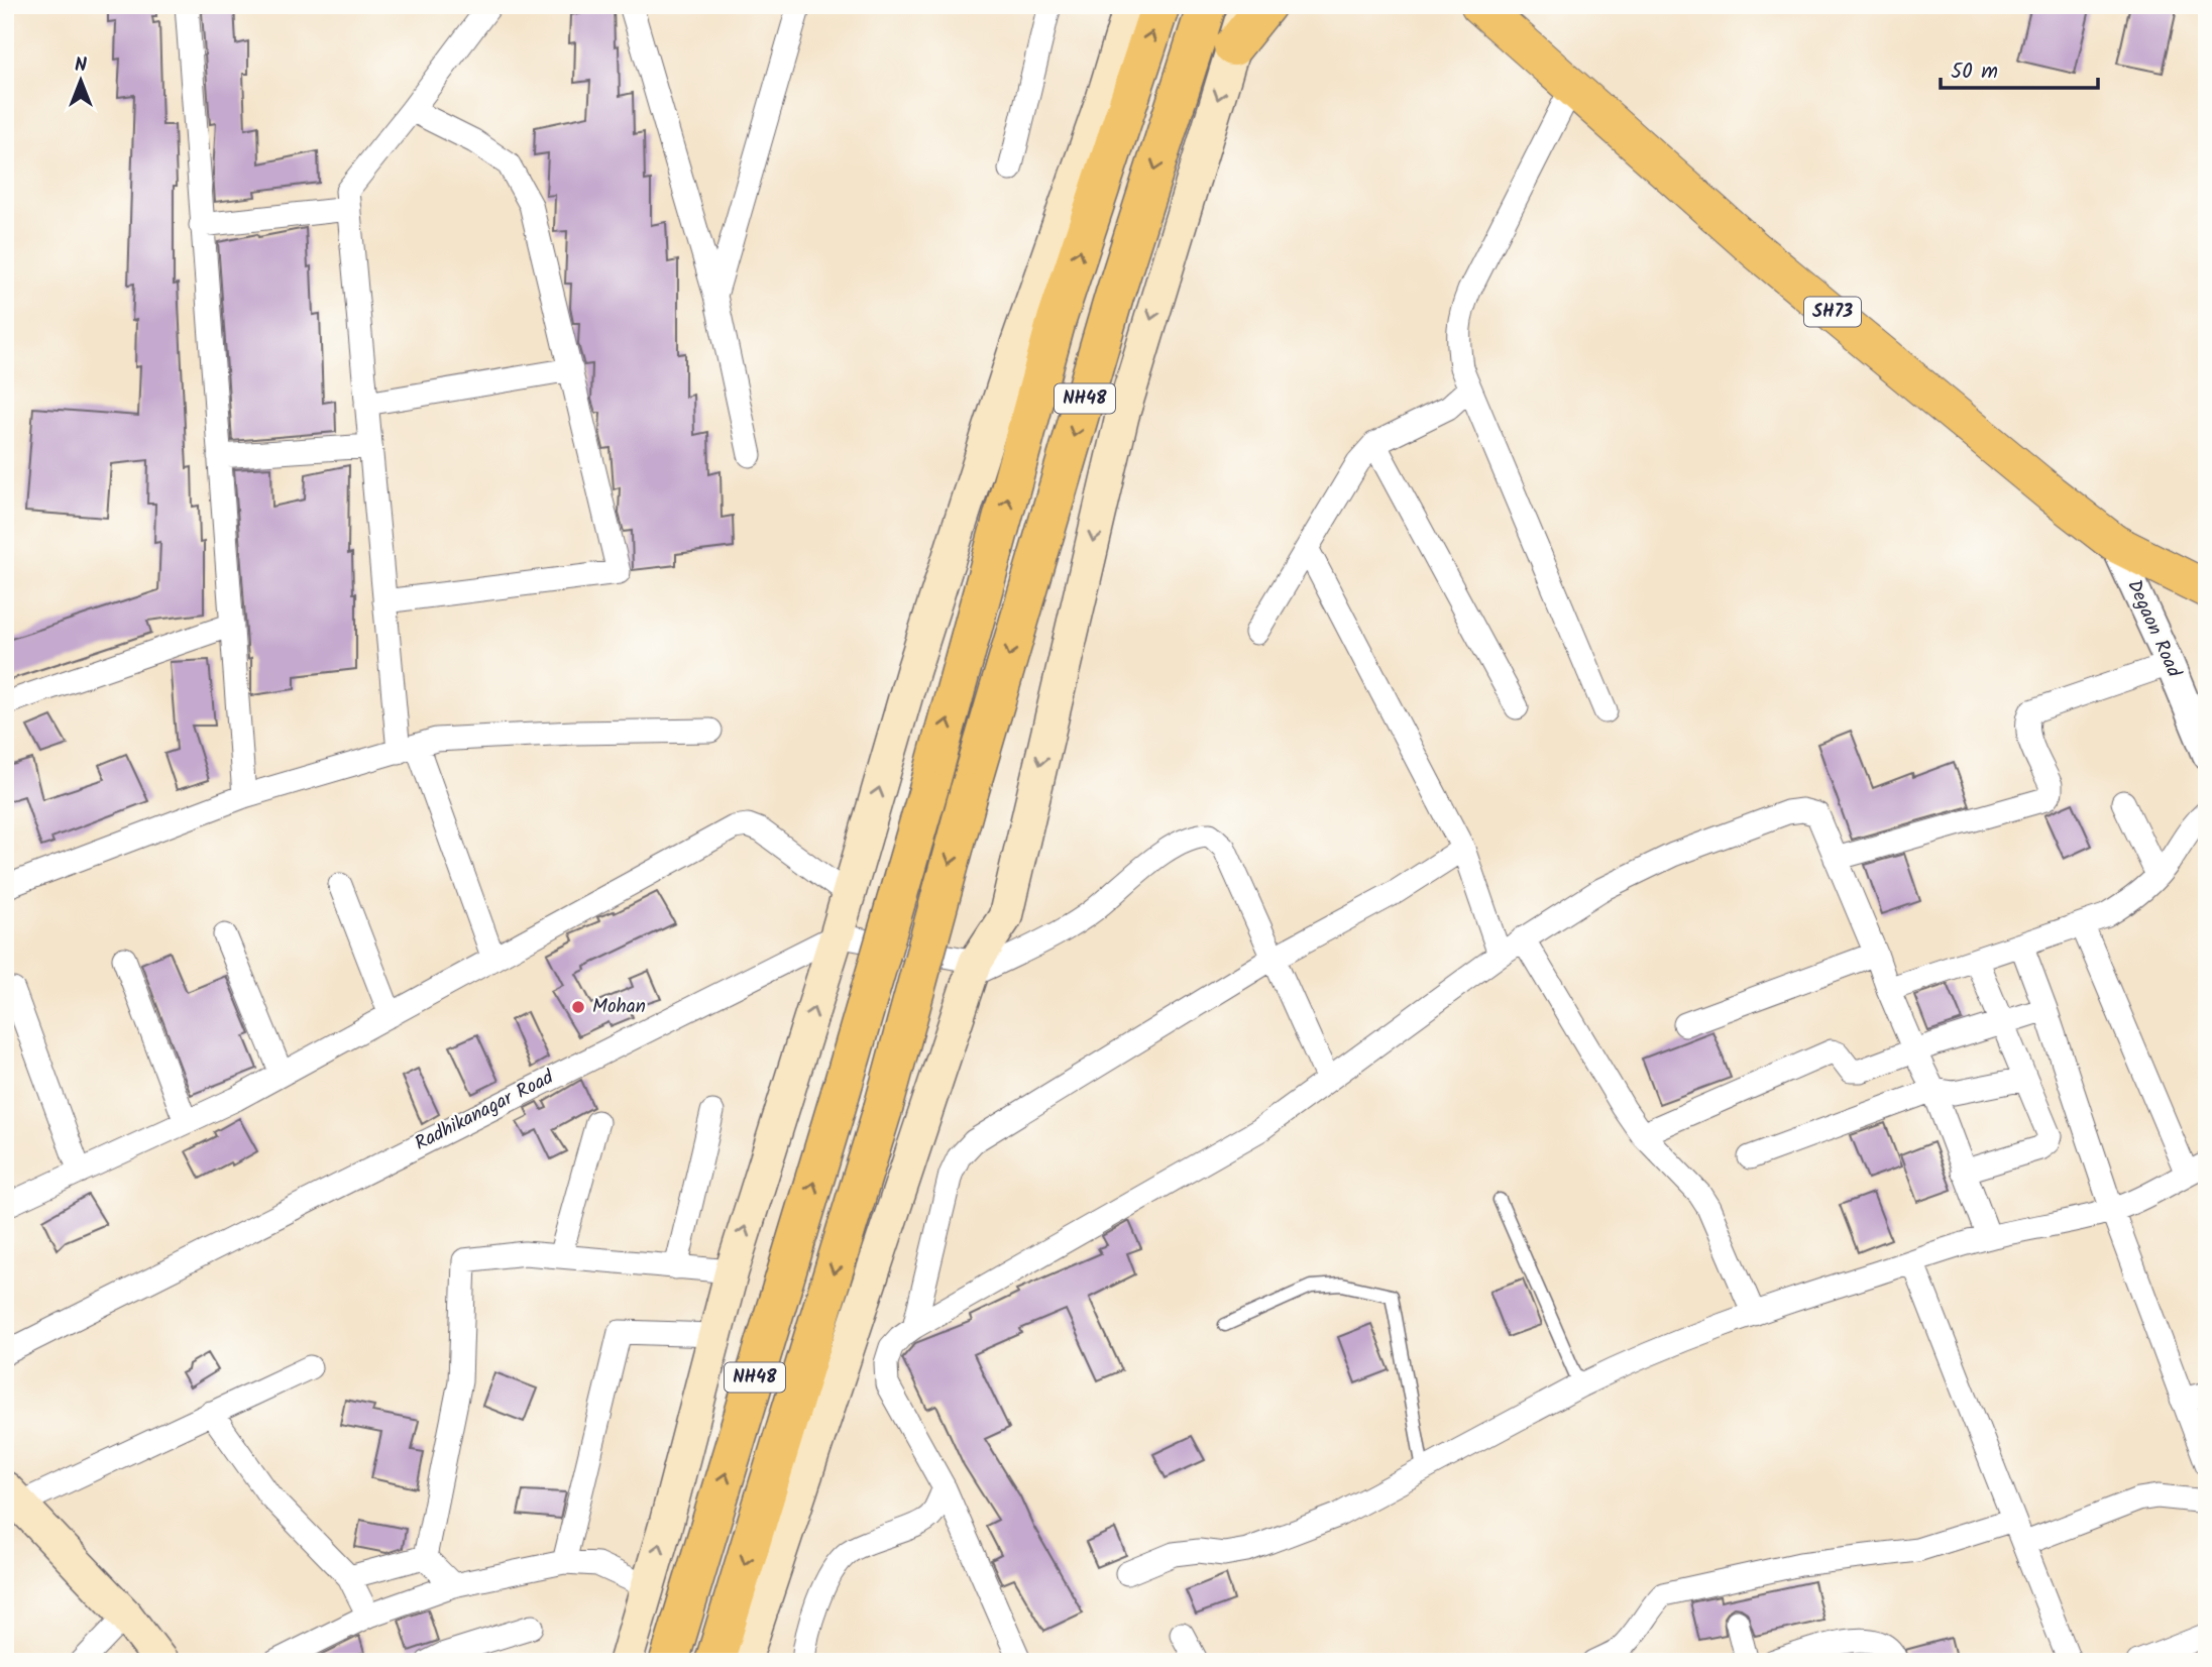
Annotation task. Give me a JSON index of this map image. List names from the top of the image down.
{
  "streets": {
    "highway": ["NH48"],
    "main road": ["SH73"],
    "street": ["Degaon Road", "Radhikanagar Road"]
  },
  "crossings": [
    ["SH73", "Degaon Road"]
  ],
  "places": ["Mohan"],
  "scale_bar": "50 m",
  "north": "top"
}
